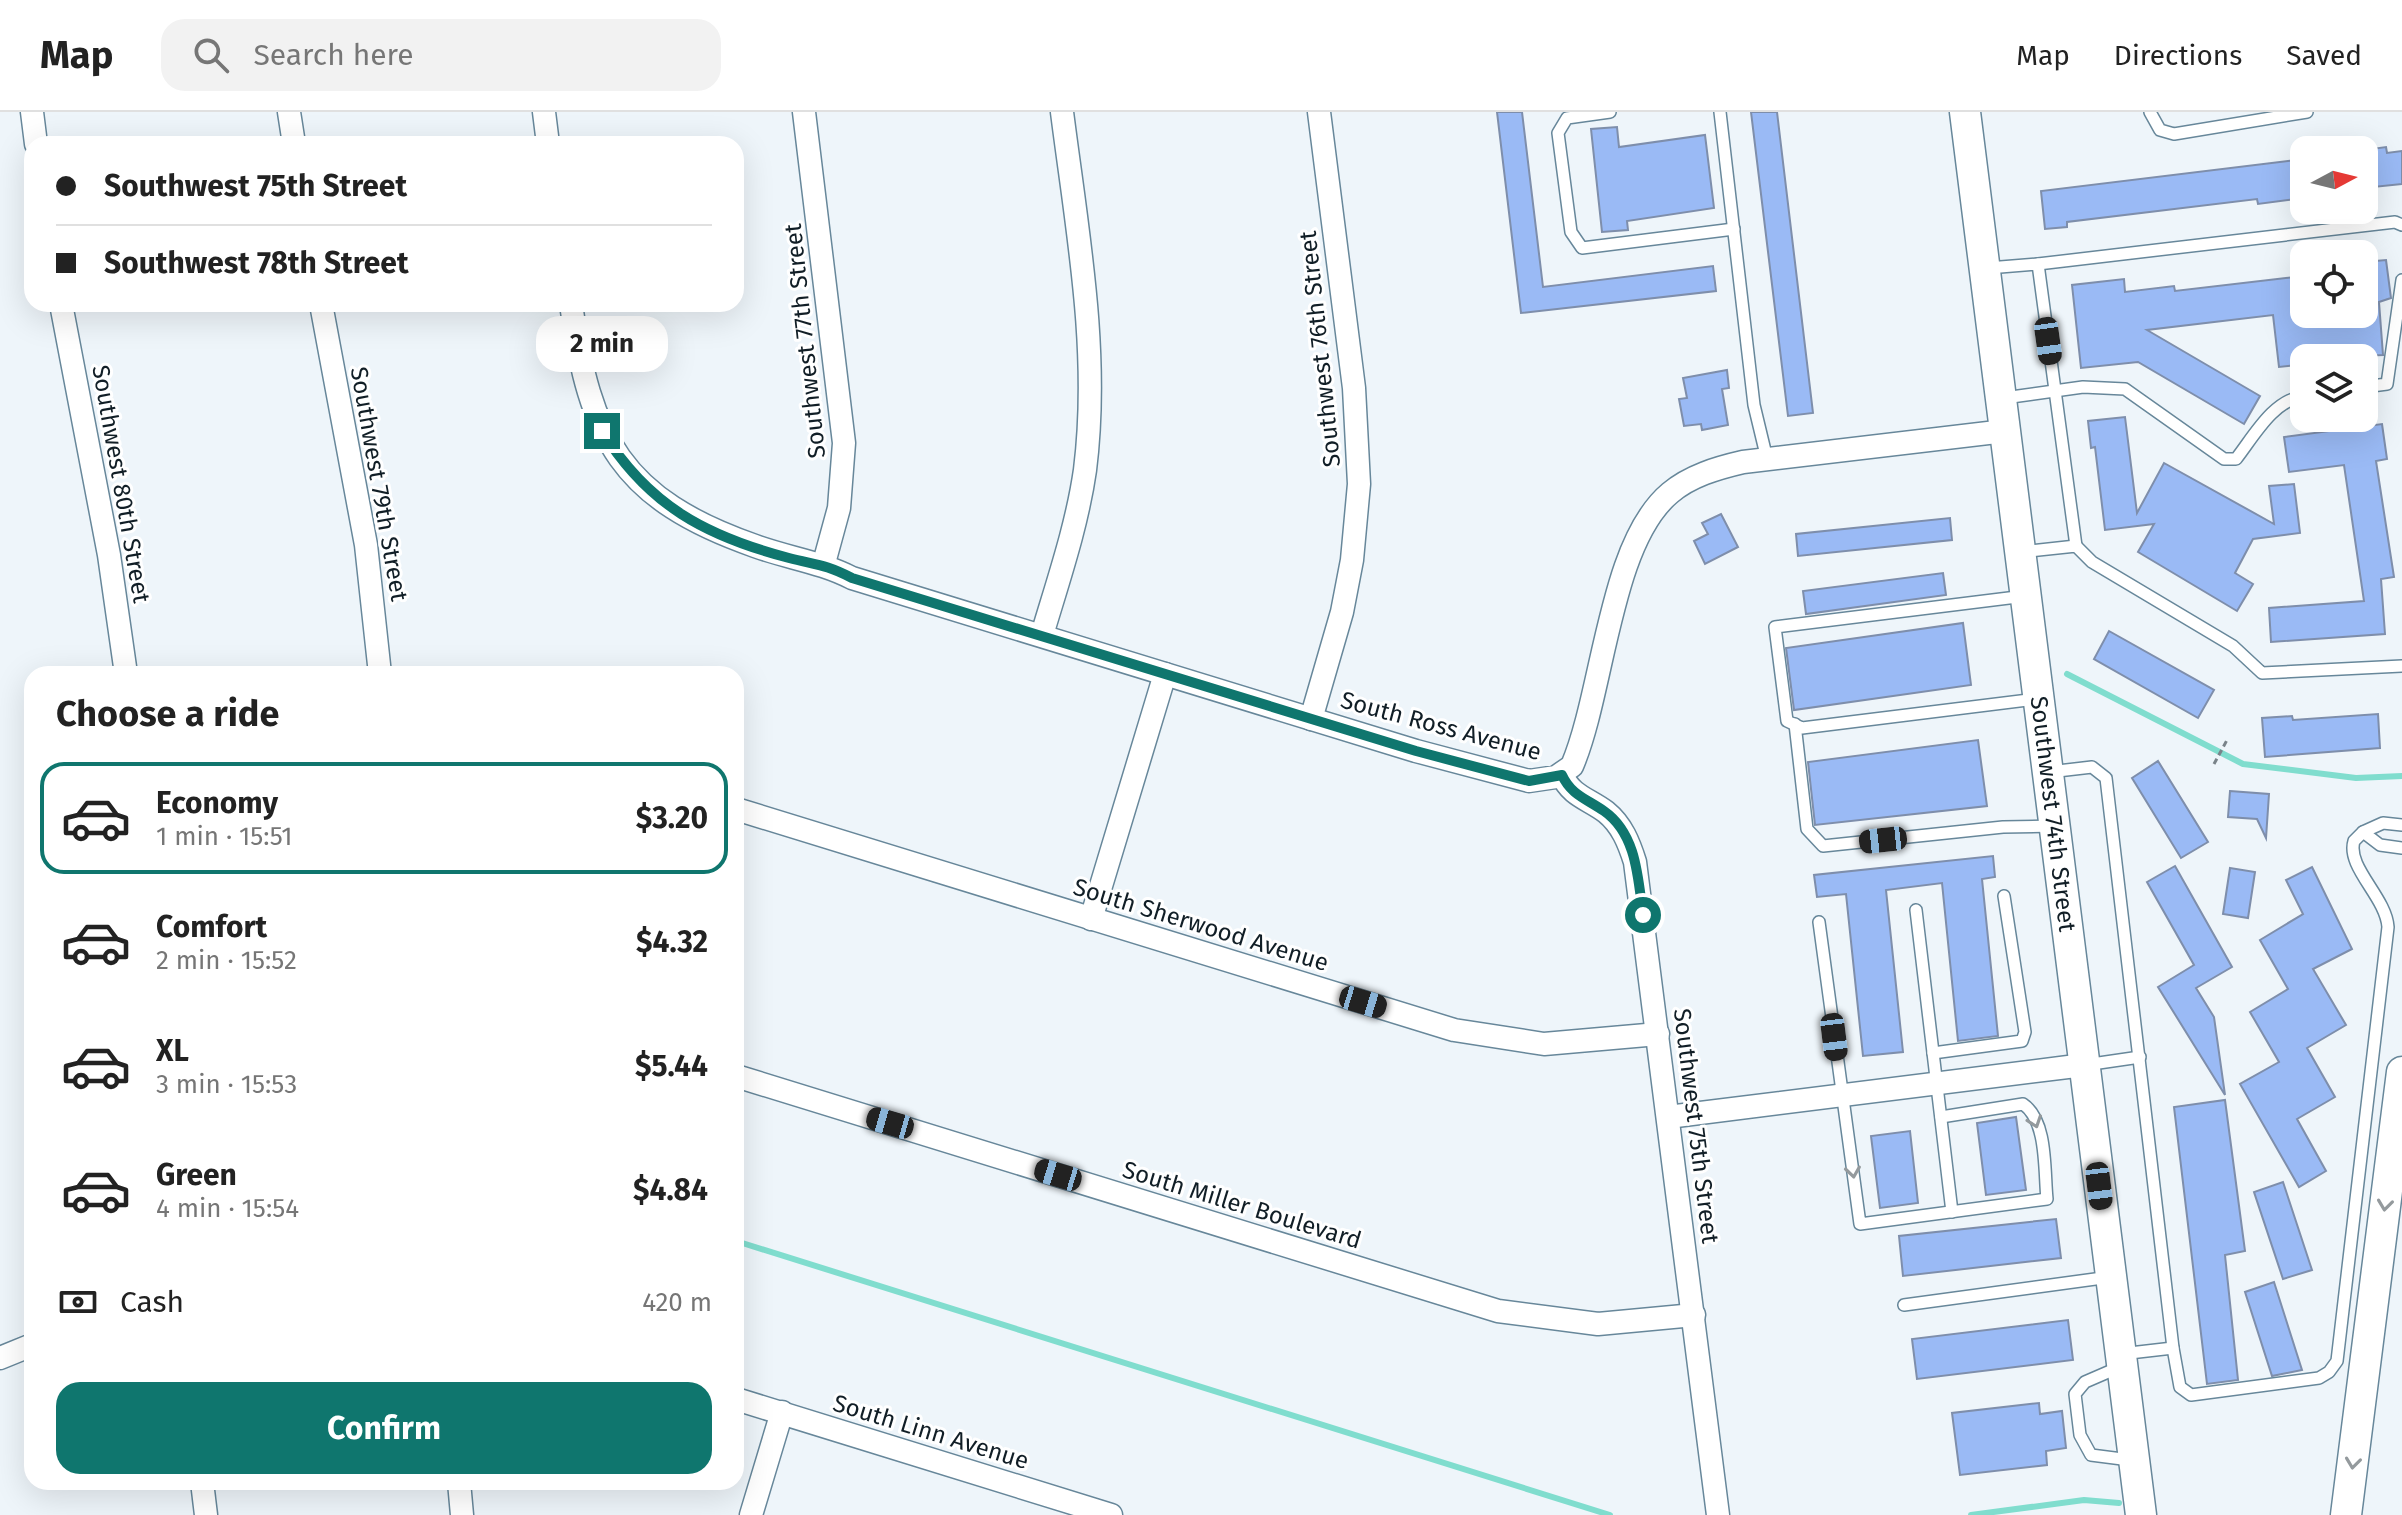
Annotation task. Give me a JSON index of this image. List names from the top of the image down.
{
  "streets": {
    "main road": ["Southwest 74th Street"],
    "street": [
      "Southwest 77th Street",
      "Southwest 76th Street",
      "Southwest 80th Street",
      "Southwest 79th Street",
      "South Ross Avenue",
      "South Sherwood Avenue",
      "Southwest 75th Street",
      "South Miller Boulevard",
      "South Linn Avenue"
    ]
  },
  "crossings": [
    ["Southwest 77th Street", "South Ross Avenue"],
    ["Southwest 76th Street", "South Ross Avenue"],
    ["South Ross Avenue", "Southwest 74th Street"],
    ["South Ross Avenue", "Southwest 75th Street"],
    ["South Sherwood Avenue", "Southwest 75th Street"],
    ["Southwest 75th Street", "South Miller Boulevard"]
  ],
  "north": "right",
  "page": {
    "header": "Map",
    "search": "Search here",
    "nav": ["Map", "Directions", "Saved"],
    "banner": ["Southwest 75th Street", "Southwest 78th Street"],
    "bubble": "2 min",
    "heading": "Choose a ride",
    "list": [
      {
        "name": "Economy",
        "note": "1 min · 15:51",
        "value": "$3.20"
      },
      {
        "name": "Comfort",
        "note": "2 min · 15:52",
        "value": "$4.32"
      },
      {
        "name": "XL",
        "note": "3 min · 15:53",
        "value": "$5.44"
      },
      {
        "name": "Green",
        "note": "4 min · 15:54",
        "value": "$4.84"
      }
    ],
    "pay": ["Cash", "420 m"],
    "buttons": "Confirm"
  }
}
